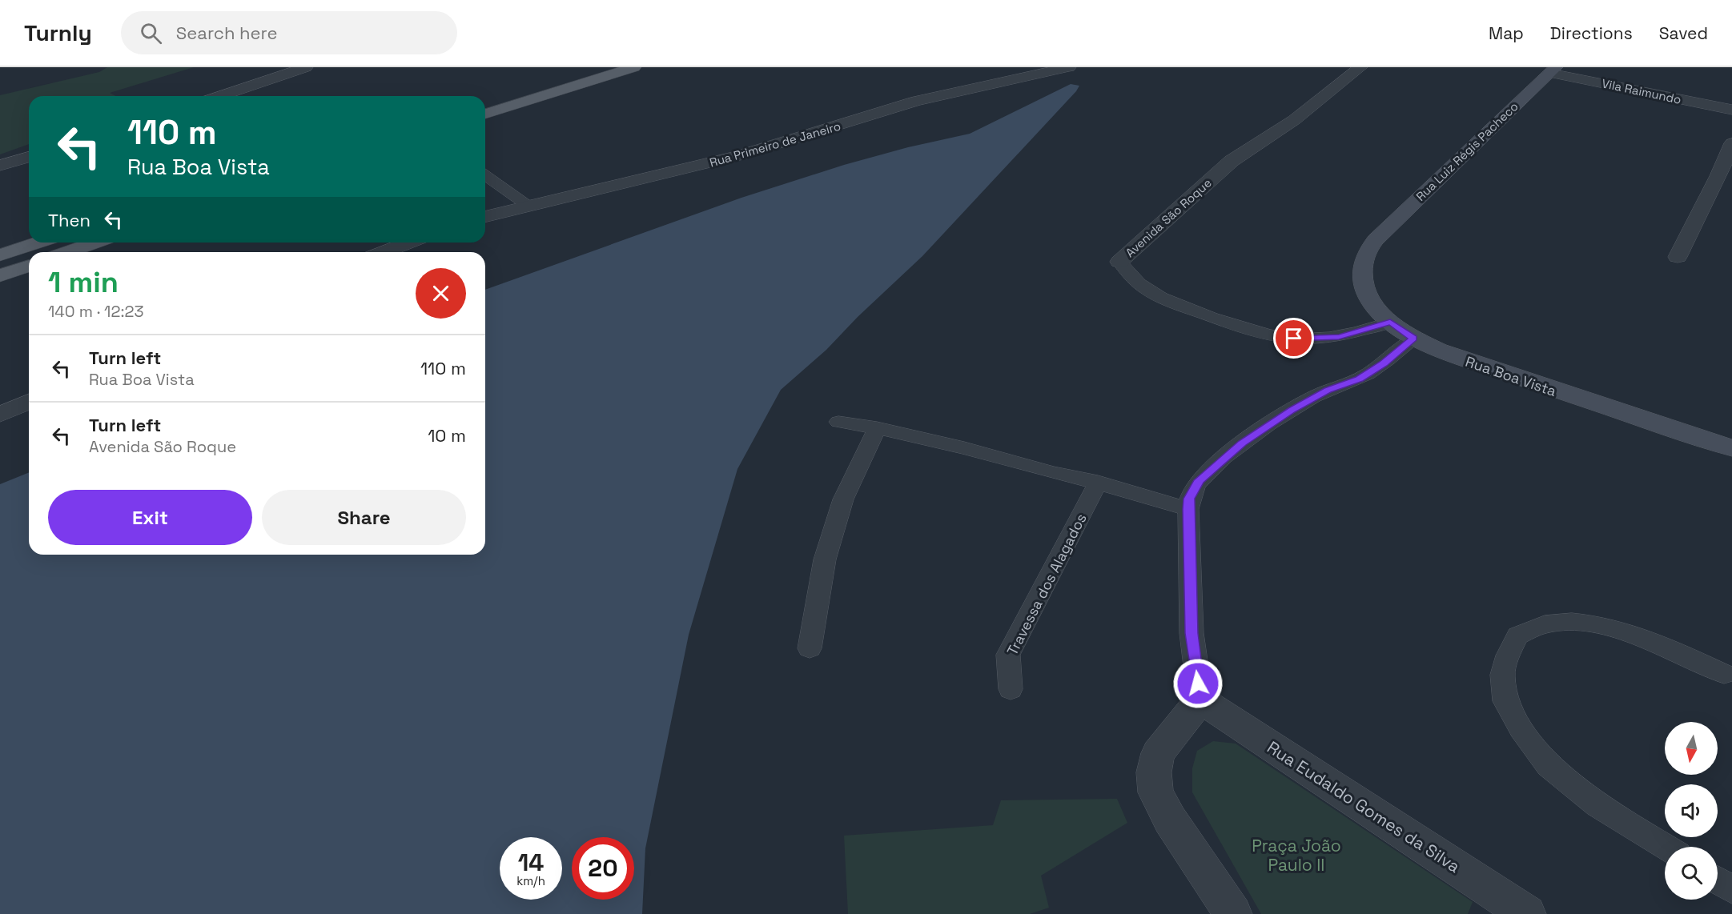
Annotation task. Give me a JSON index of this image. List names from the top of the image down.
{
  "streets": {
    "main road": ["Rua Luiz Régis Pacheco", "Rua Boa Vista"],
    "street": [
      "Vila Raimundo",
      "Rua Primeiro de Janeiro",
      "Avenida São Roque",
      "Rua Eudaldo Gomes da Silva"
    ],
    "lane": ["Travessa dos Alagados"]
  },
  "crossings": [
    ["Vila Raimundo", "Rua Luiz Régis Pacheco"],
    ["Rua Luiz Régis Pacheco", "Rua Boa Vista"],
    ["Avenida São Roque", "Rua Boa Vista"]
  ],
  "parks": ["Praça João Paulo II"],
  "north": "bottom",
  "page": {
    "header": "Turnly",
    "search": "Search here",
    "nav": ["Map", "Directions", "Saved"],
    "turn": ["110 m", "Rua Boa Vista"],
    "then": "Then",
    "heading": ["1 min", "140 m · 12:23"],
    "list": [
      {
        "name": "Turn left",
        "note": "Rua Boa Vista",
        "value": "110 m"
      },
      {
        "name": "Turn left",
        "note": "Avenida São Roque",
        "value": "10 m"
      }
    ],
    "buttons": ["Exit", "Share"],
    "speed": "14 km/h",
    "limit": "20"
  }
}
